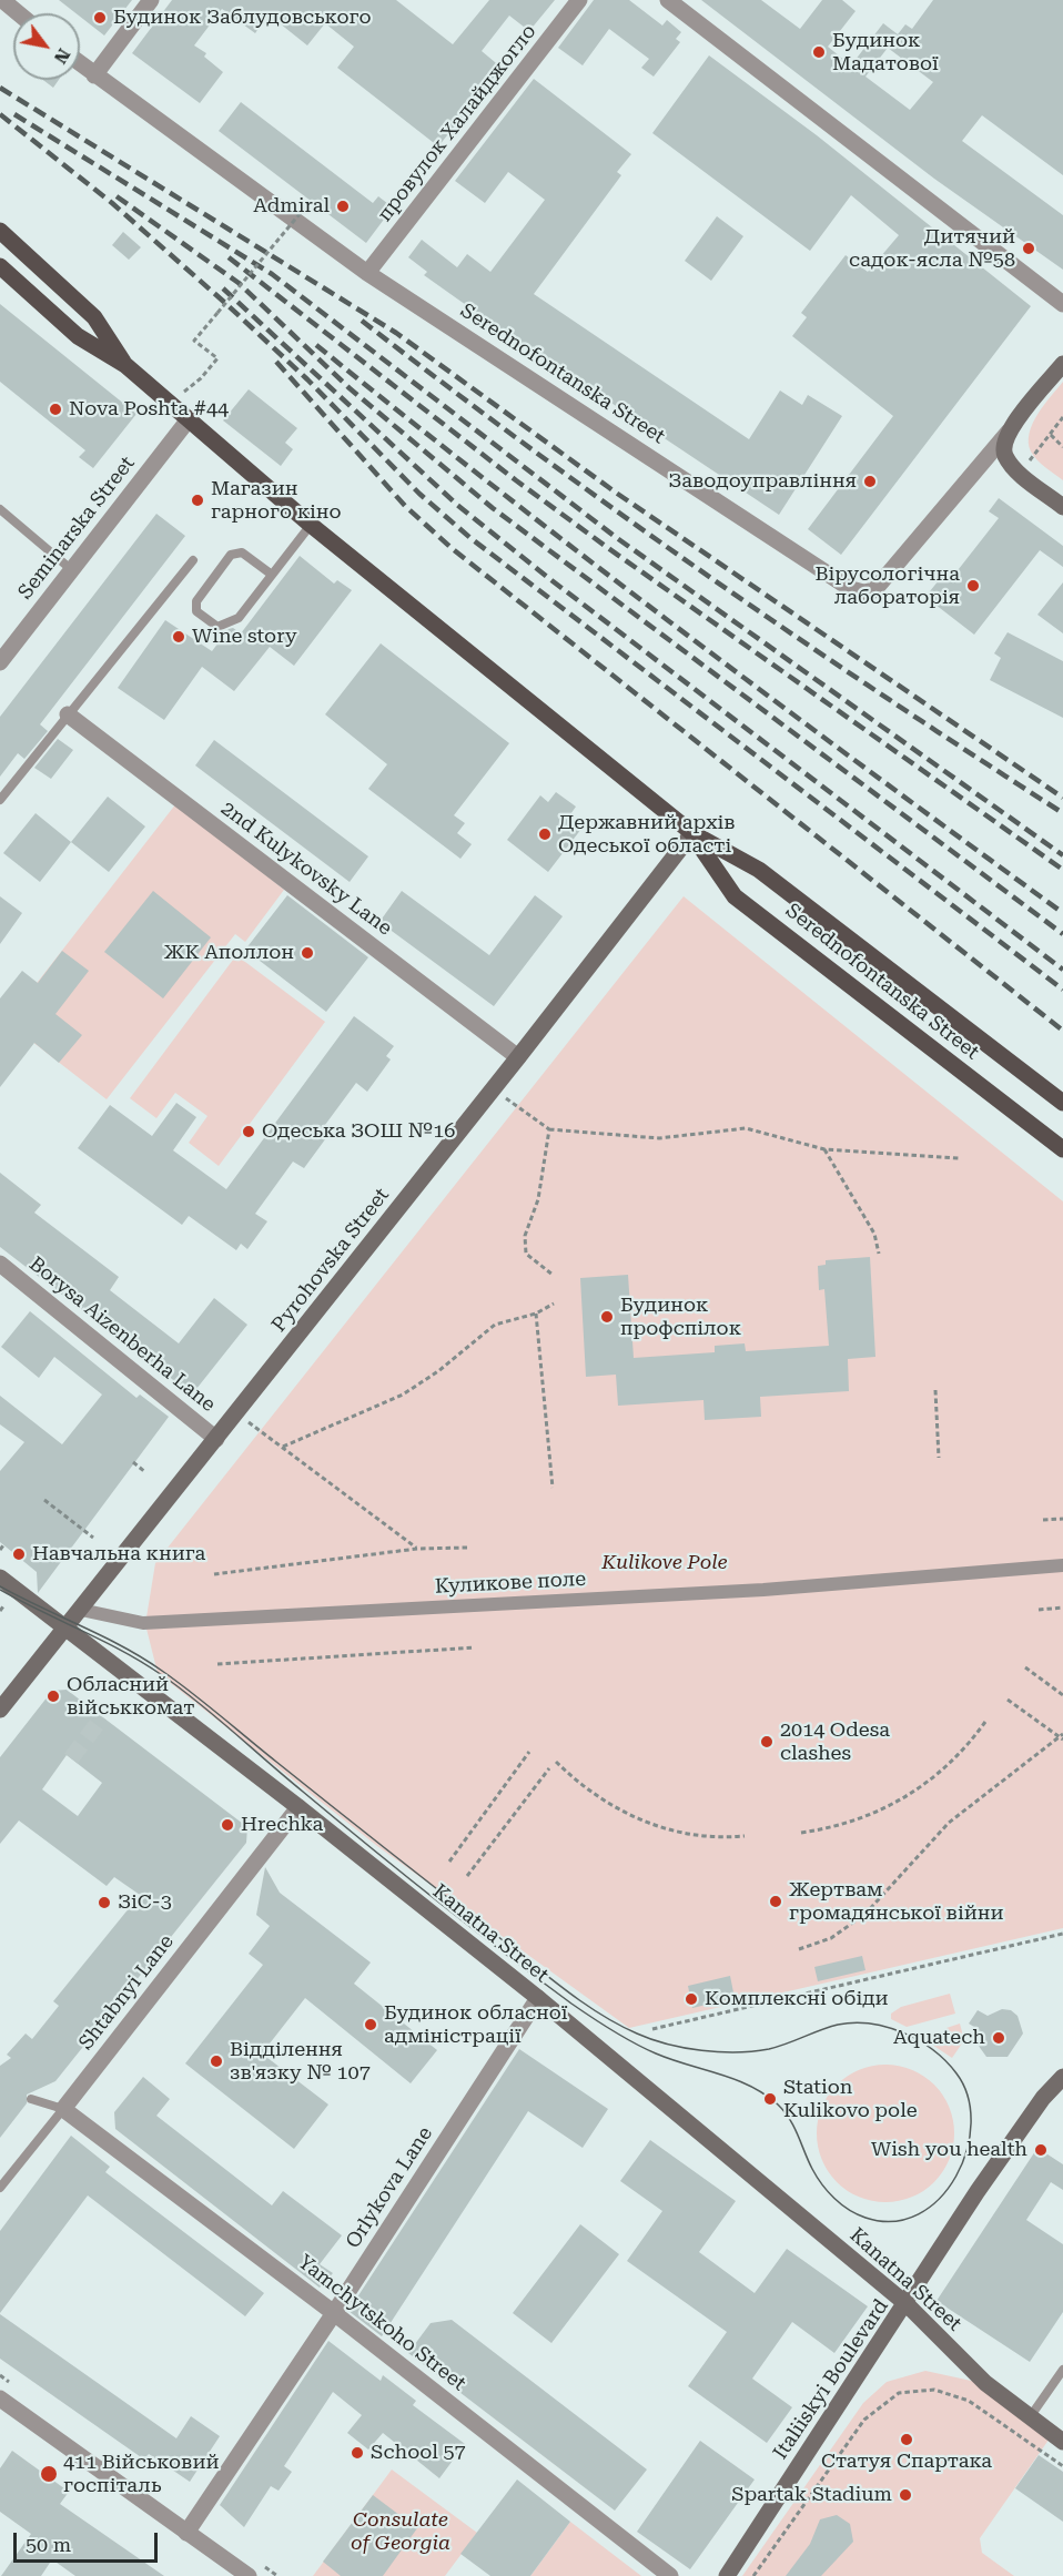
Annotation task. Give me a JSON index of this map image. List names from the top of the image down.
{
  "streets": {
    "main road": [
      "Serednofontanska Street",
      "Pyrohovska Street",
      "Kanatna Street",
      "Italiiskyi Boulevard"
    ],
    "street": [
      "провулок Халайджогло",
      "Seminarska Street",
      "2nd Kulykovsky Lane",
      "Borysa Aizenberha Lane",
      "Куликове поле",
      "Shtabnyi Lane",
      "Orlykova Lane",
      "Yamchytskoho Street"
    ]
  },
  "crossings": [
    ["провулок Халайджогло", "Serednofontanska Street"],
    ["Serednofontanska Street", "Seminarska Street"],
    ["Serednofontanska Street", "Pyrohovska Street"],
    ["2nd Kulykovsky Lane", "Pyrohovska Street"],
    ["Pyrohovska Street", "Borysa Aizenberha Lane"],
    ["Pyrohovska Street", "Куликове поле"],
    ["Pyrohovska Street", "Kanatna Street"],
    ["Kanatna Street", "Shtabnyi Lane"],
    ["Kanatna Street", "Orlykova Lane"],
    ["Kanatna Street", "Italiiskyi Boulevard"],
    ["Shtabnyi Lane", "Yamchytskoho Street"],
    ["Orlykova Lane", "Yamchytskoho Street"]
  ],
  "parks": ["Kulikove Pole", "Consulate of Georgia"],
  "places": [
    "Будинок Заблудовського",
    "Будинок Мадатової",
    "Admiral",
    "Дитячий садок-ясла №58",
    "Nova Poshta #44",
    "Заводоуправління",
    "Магазин гарного кіно",
    "Вірусологічна лабораторія",
    "Wine story",
    "Державний архів Одеської області",
    "ЖК Аполлон",
    "Одеська ЗОШ №16",
    "Будинок профспілок",
    "Навчальна книга",
    "Обласний військкомат",
    "2014 Odesa clashes",
    "Hrechka",
    "Жертвам громадянської війни",
    "ЗіС-3",
    "Комплексні обіди",
    "Будинок обласної адміністрації",
    "Aquatech",
    "Відділення зв'язку № 107",
    "Station Kulikovo pole",
    "Wish you health",
    "Статуя Спартака",
    "School 57",
    "411 Військовий госпіталь",
    "Spartak Stadium"
  ],
  "scale_bar": "50 m",
  "north": "bottom right"
}
